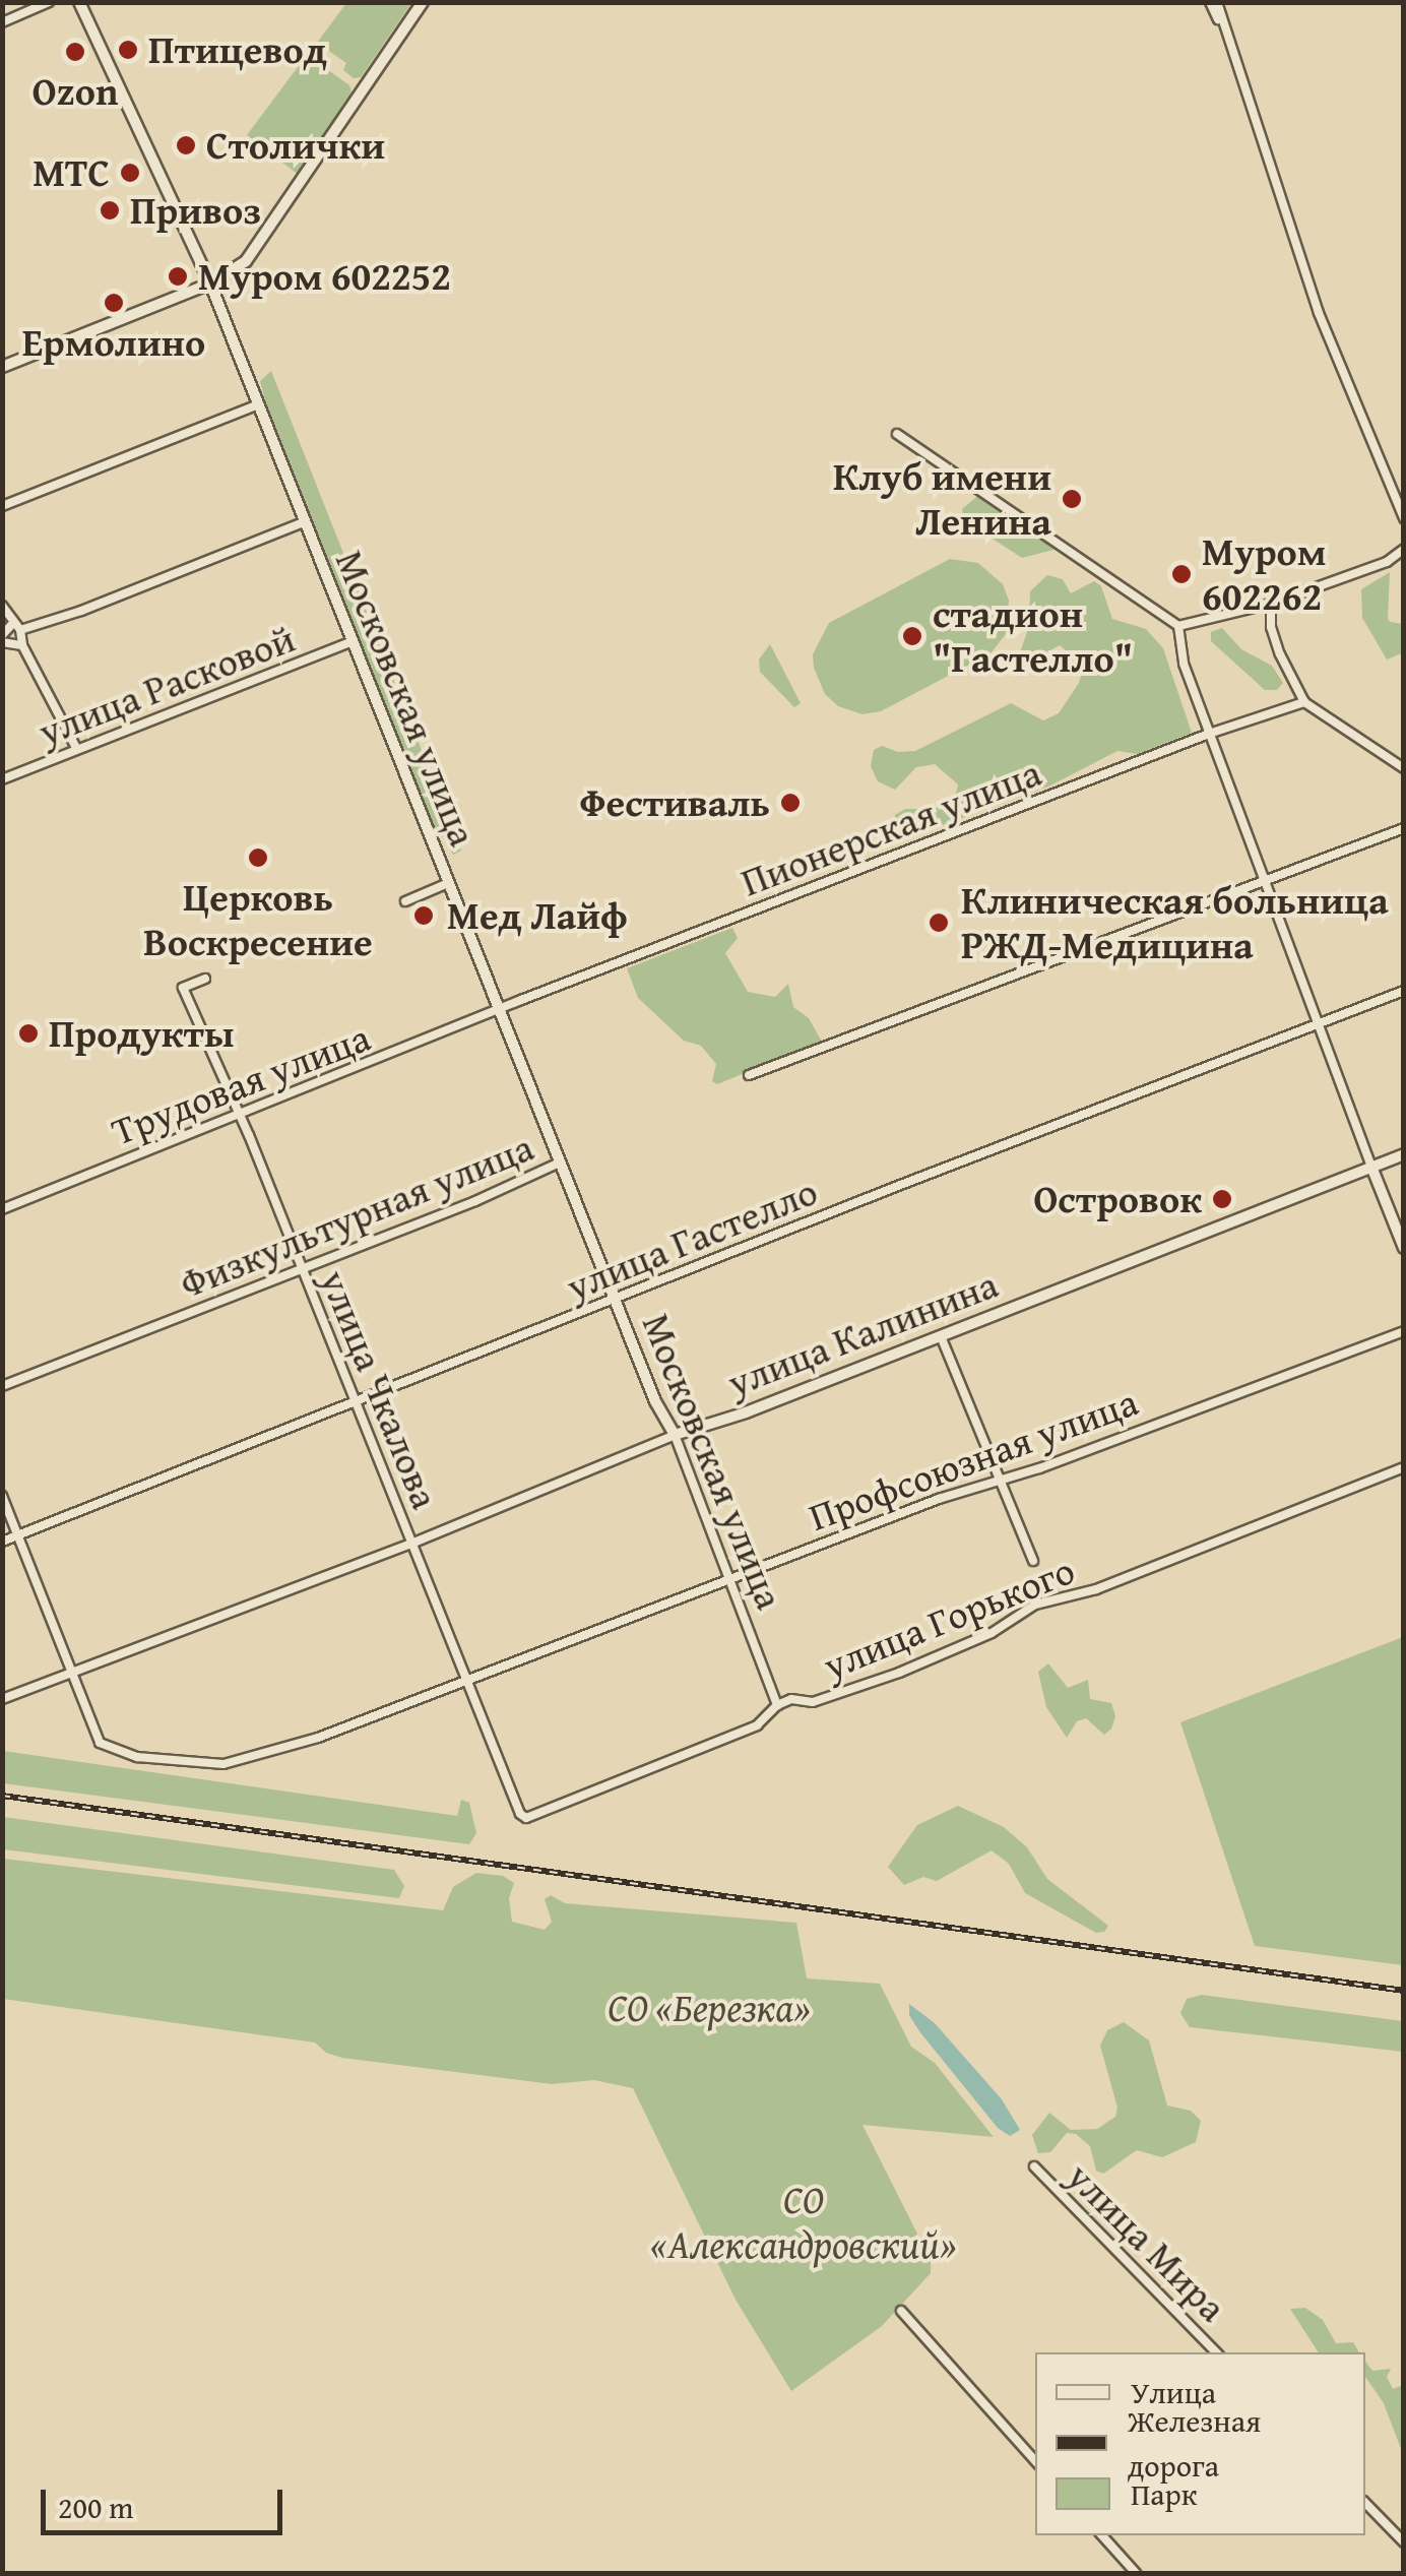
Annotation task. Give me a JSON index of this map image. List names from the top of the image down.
{
  "streets": {
    "main road": ["Московская улица", "улица Калинина"],
    "street": [
      "улица Расковой",
      "Пионерская улица",
      "Трудовая улица",
      "Физкультурная улица",
      "улица Гастелло",
      "улица Чкалова",
      "Профсоюзная улица",
      "улица Горького",
      "улица Мира"
    ]
  },
  "crossings": [
    ["улица Расковой", "Московская улица"],
    ["Московская улица", "Пионерская улица"],
    ["Московская улица", "Трудовая улица"],
    ["Московская улица", "Физкультурная улица"],
    ["Московская улица", "улица Гастелло"],
    ["Московская улица", "улица Калинина"],
    ["Московская улица", "Профсоюзная улица"],
    ["Московская улица", "улица Горького"],
    ["Пионерская улица", "Трудовая улица"],
    ["Трудовая улица", "улица Чкалова"],
    ["Физкультурная улица", "улица Чкалова"],
    ["улица Гастелло", "улица Чкалова"],
    ["улица Калинина", "улица Чкалова"],
    ["улица Калинина", "Профсоюзная улица"],
    ["улица Чкалова", "Профсоюзная улица"],
    ["улица Чкалова", "улица Горького"]
  ],
  "parks": ["СО «Березка»", "СО «Александровский»"],
  "places": [
    "Птицевод",
    "Ozon",
    "Столички",
    "МТС",
    "Привоз",
    "Муром 602252",
    "Ермолино",
    "Клуб имени Ленина",
    "Муром 602262",
    "стадион \"Гастелло\"",
    "Фестиваль",
    "Церковь Воскресение",
    "Мед Лайф",
    "Клиническая больница РЖД-Медицина",
    "Продукты",
    "Островок"
  ],
  "legend": ["Улица", "Железная дорога", "Парк"],
  "scale_bar": "200 m"
}
